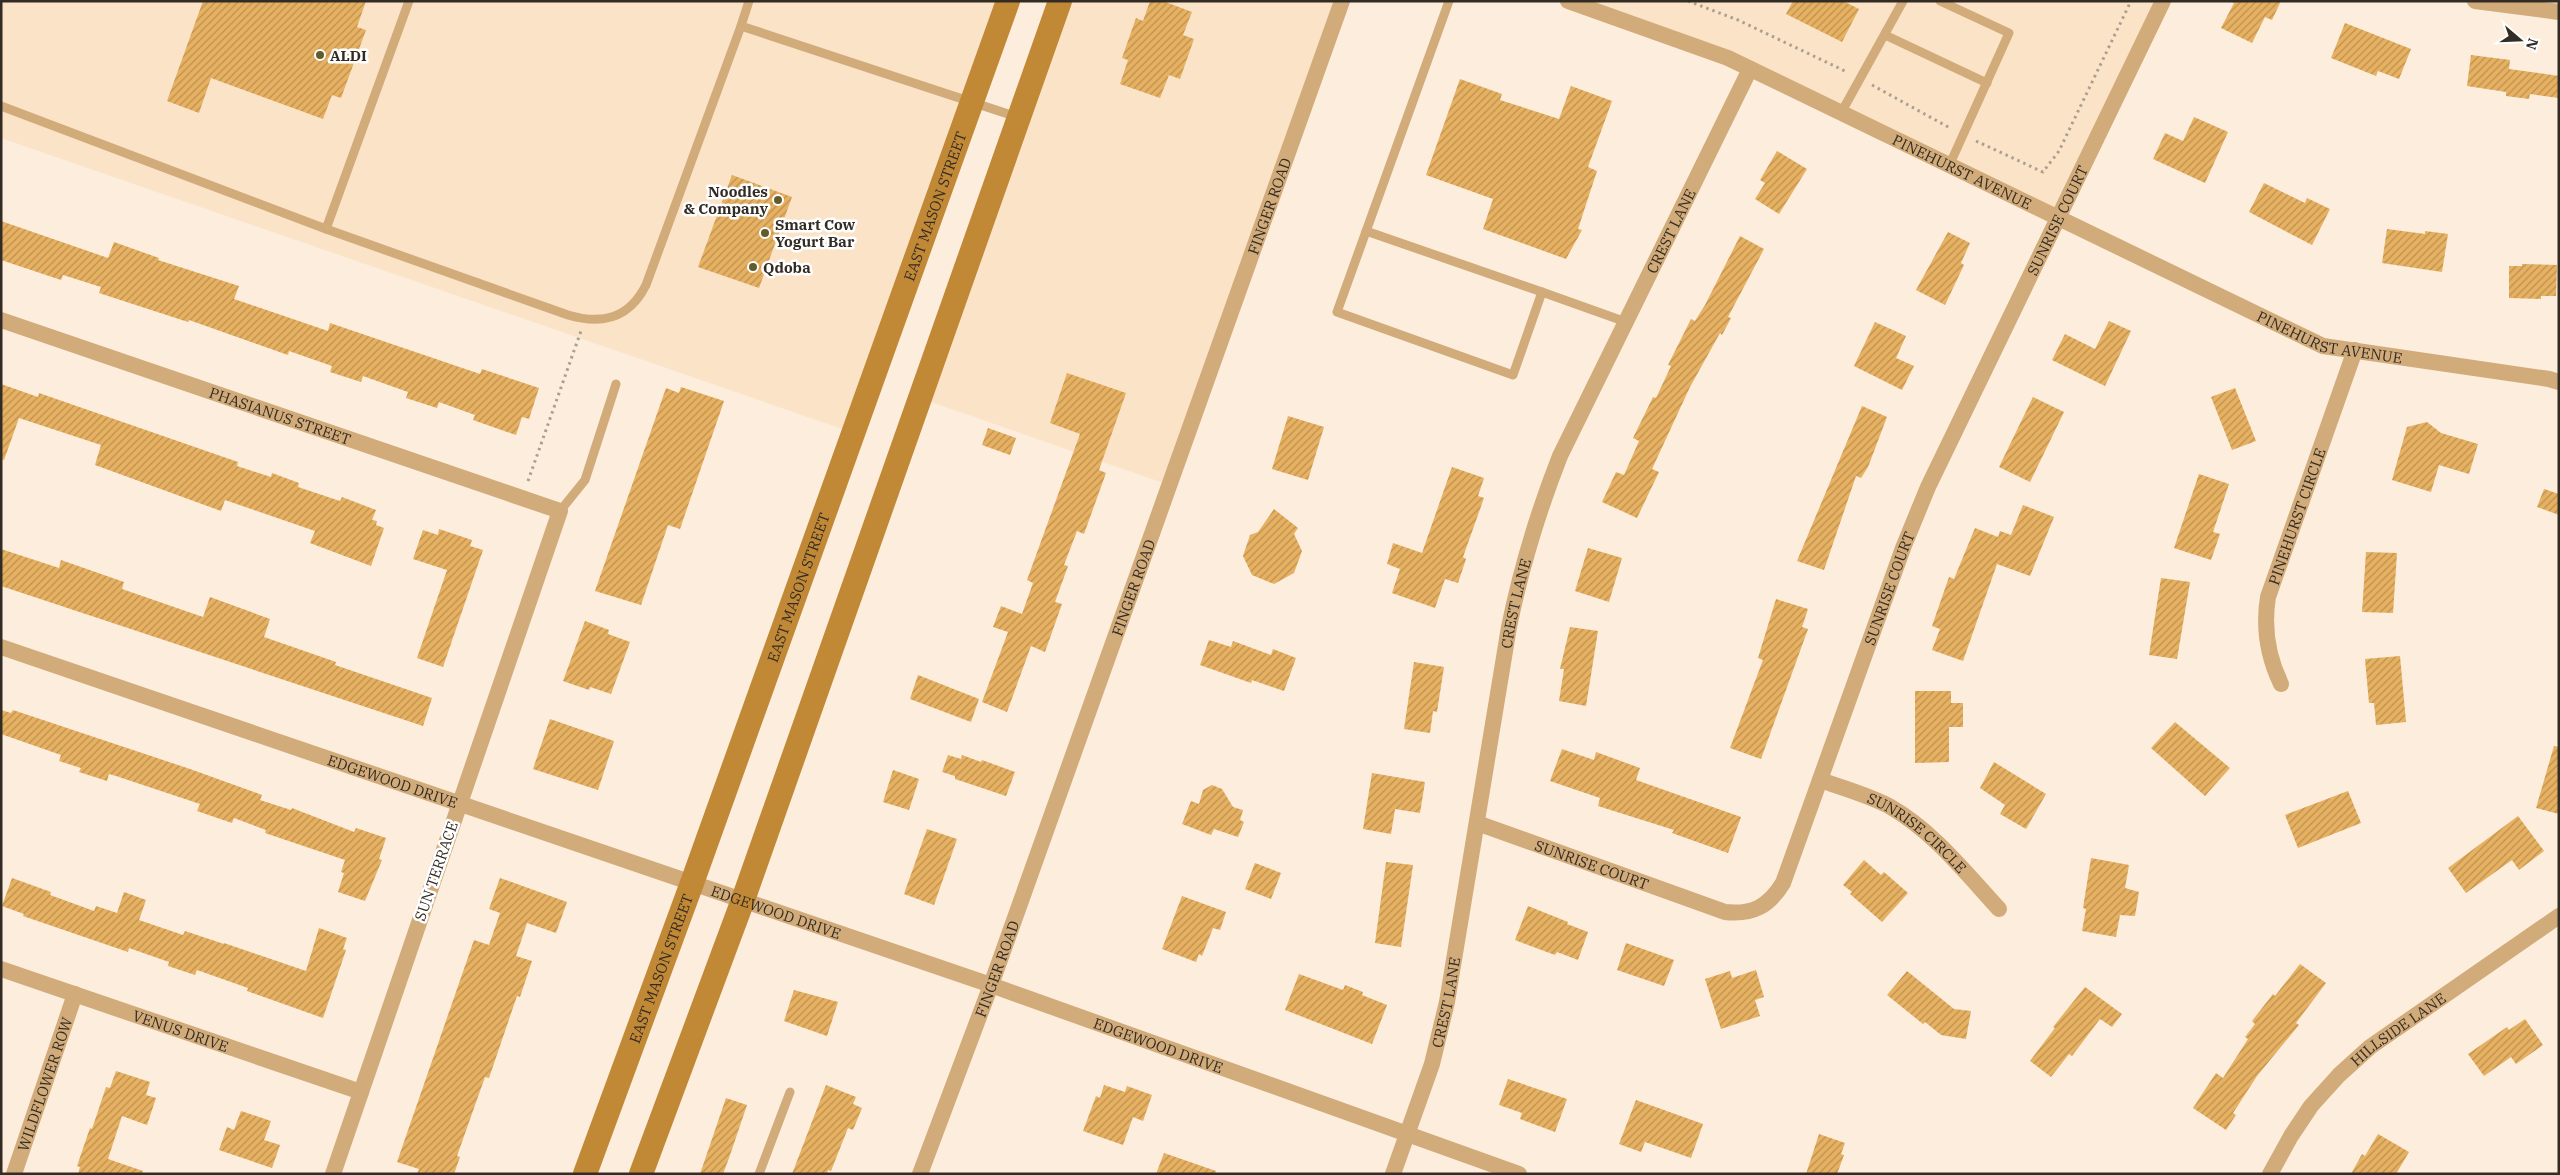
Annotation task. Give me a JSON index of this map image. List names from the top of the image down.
{
  "streets": {
    "main road": ["EAST MASON STREET"],
    "street": [
      "PINEHURST AVENUE",
      "FINGER ROAD",
      "SUNRISE COURT",
      "CREST LANE",
      "PHASIANUS STREET",
      "PINEHURST CIRCLE",
      "EDGEWOOD DRIVE",
      "SUNRISE CIRCLE",
      "SUN TERRACE",
      "HILLSIDE LANE",
      "VENUS DRIVE",
      "WILDFLOWER ROW"
    ]
  },
  "crossings": [
    ["PINEHURST AVENUE", "SUNRISE COURT"],
    ["PINEHURST AVENUE", "CREST LANE"],
    ["PINEHURST AVENUE", "PINEHURST CIRCLE"],
    ["EAST MASON STREET", "EDGEWOOD DRIVE"],
    ["FINGER ROAD", "EDGEWOOD DRIVE"],
    ["SUNRISE COURT", "CREST LANE"],
    ["SUNRISE COURT", "SUNRISE CIRCLE"],
    ["CREST LANE", "EDGEWOOD DRIVE"],
    ["PHASIANUS STREET", "SUN TERRACE"],
    ["EDGEWOOD DRIVE", "SUN TERRACE"],
    ["SUN TERRACE", "VENUS DRIVE"],
    ["VENUS DRIVE", "WILDFLOWER ROW"]
  ],
  "places": [
    "ALDI",
    "Noodles & Company",
    "Smart Cow Yogurt Bar",
    "Qdoba"
  ],
  "north": "right"
}
